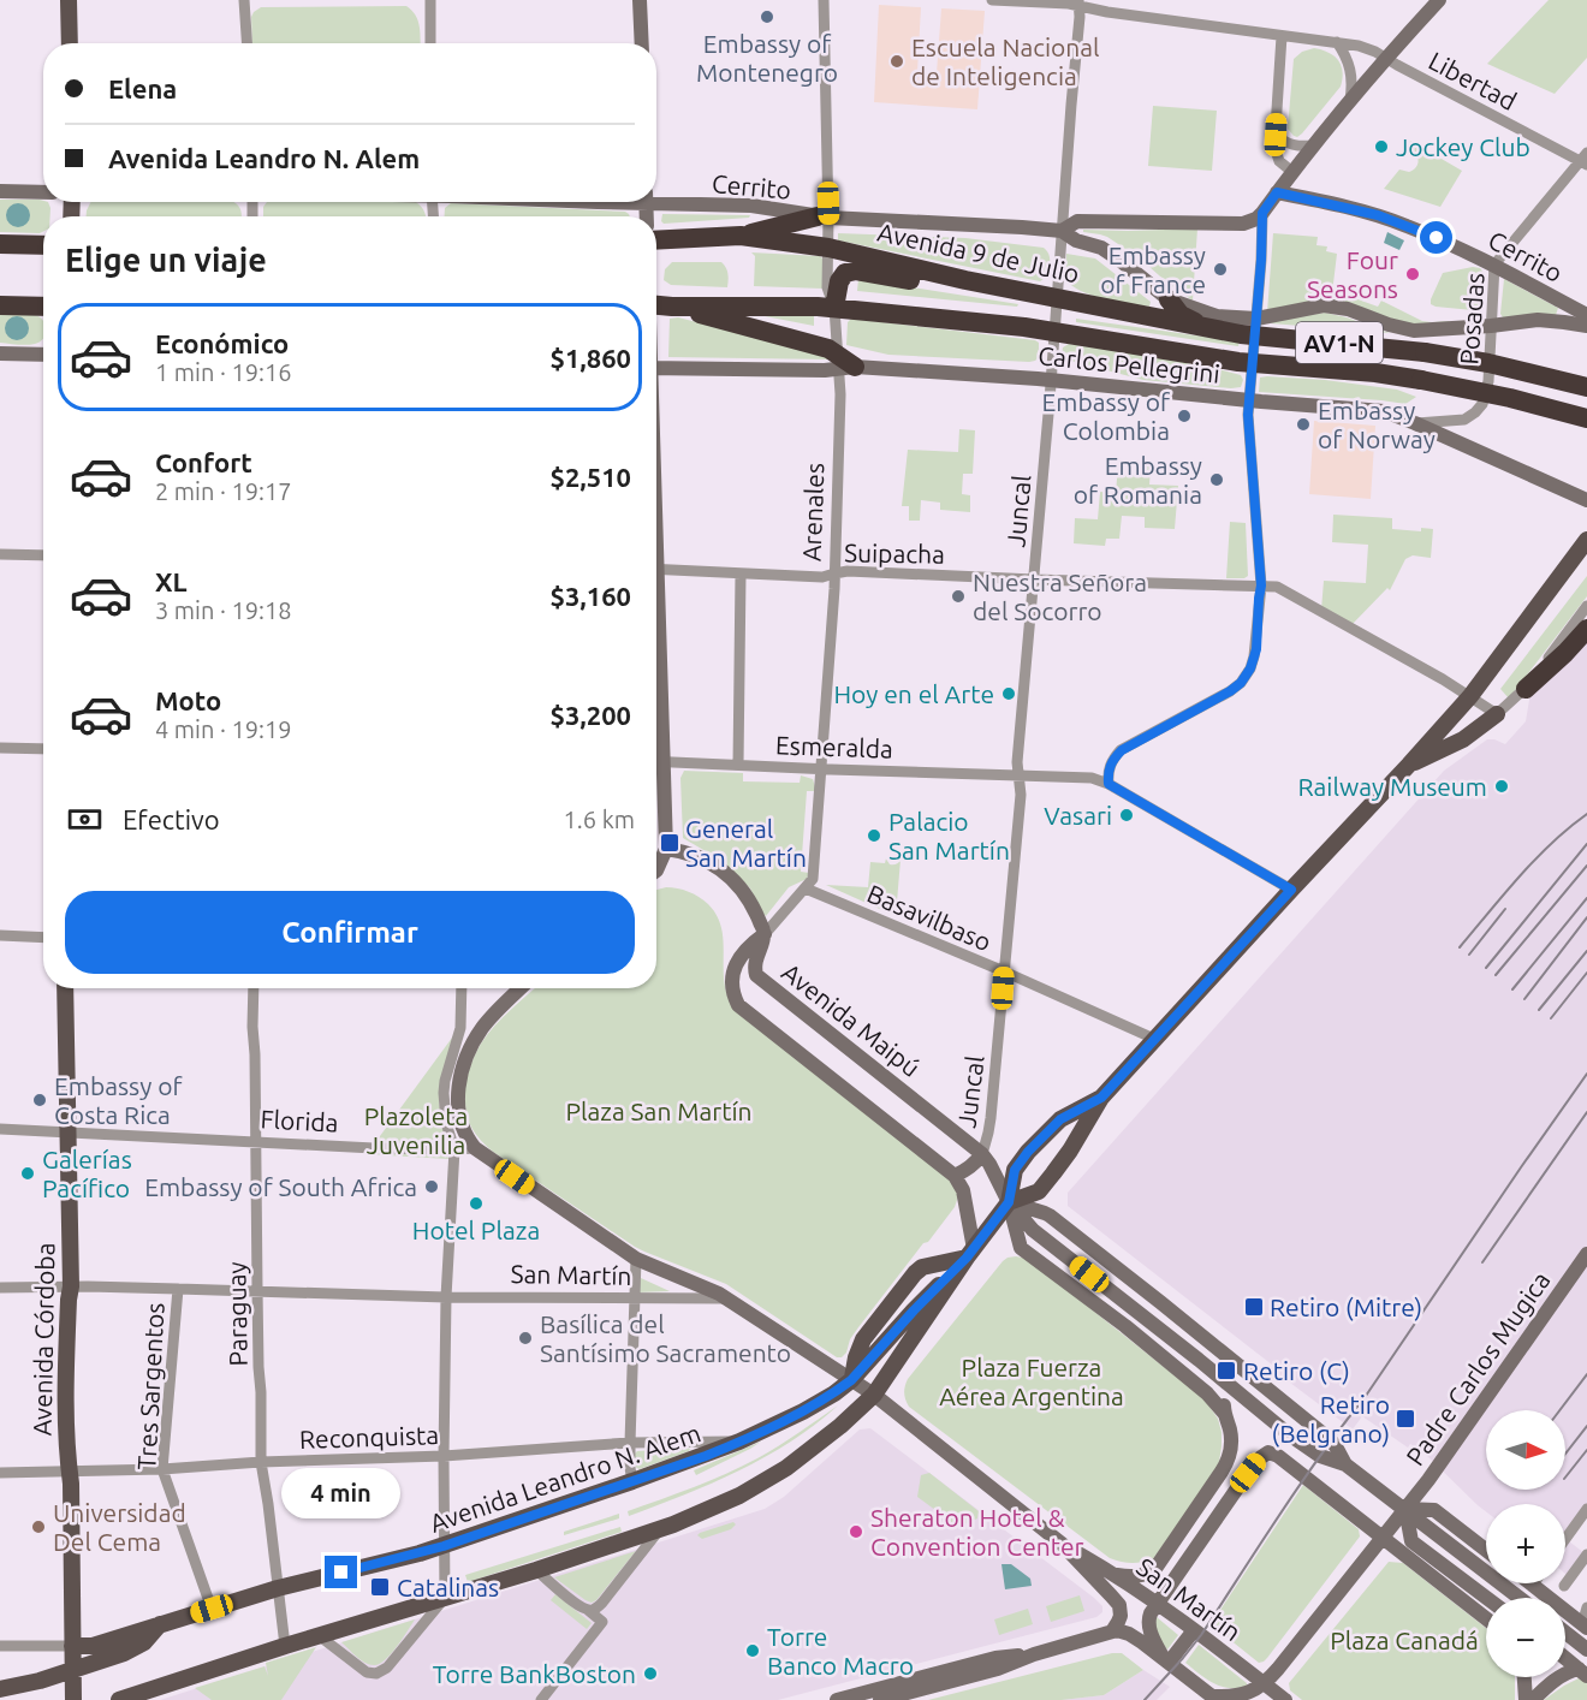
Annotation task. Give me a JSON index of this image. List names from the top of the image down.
{
  "streets": {
    "highway": ["Avenida 9 de Julio", "AV1-N"],
    "main road": [
      "Cerrito",
      "Carlos Pellegrini",
      "Arenales",
      "Avenida Maipú",
      "San Martín",
      "Avenida Córdoba",
      "Padre Carlos Mugica",
      "Avenida Leandro N. Alem"
    ],
    "street": [
      "Libertad",
      "Posadas",
      "Juncal",
      "Suipacha",
      "Esmeralda",
      "Basavilbaso",
      "Florida",
      "Paraguay",
      "Tres Sargentos",
      "Reconquista"
    ]
  },
  "crossings": [
    ["Libertad", "Posadas"],
    ["Cerrito", "Avenida 9 de Julio"],
    ["Cerrito", "Posadas"],
    ["Cerrito", "Juncal"],
    ["Cerrito", "Arenales"],
    ["Avenida 9 de Julio", "Posadas"],
    ["Avenida 9 de Julio", "AV1-N"],
    ["Avenida 9 de Julio", "Juncal"],
    ["Avenida 9 de Julio", "Arenales"],
    ["Posadas", "Carlos Pellegrini"],
    ["Carlos Pellegrini", "Juncal"],
    ["Carlos Pellegrini", "Arenales"],
    ["Juncal", "Suipacha"],
    ["Juncal", "Esmeralda"],
    ["Juncal", "Basavilbaso"],
    ["Juncal", "Avenida Maipú"],
    ["Arenales", "Suipacha"],
    ["Arenales", "Esmeralda"],
    ["Arenales", "Basavilbaso"],
    ["Arenales", "Avenida Maipú"],
    ["Florida", "Paraguay"],
    ["Florida", "Avenida Córdoba"],
    ["San Martín", "Paraguay"],
    ["San Martín", "Avenida Córdoba"],
    ["San Martín", "Padre Carlos Mugica"],
    ["San Martín", "Tres Sargentos"],
    ["San Martín", "Avenida Leandro N. Alem"],
    ["Paraguay", "Reconquista"],
    ["Paraguay", "Avenida Leandro N. Alem"],
    ["Avenida Córdoba", "Reconquista"],
    ["Avenida Córdoba", "Avenida Leandro N. Alem"],
    ["Tres Sargentos", "Reconquista"],
    ["Tres Sargentos", "Avenida Leandro N. Alem"],
    ["Reconquista", "Avenida Leandro N. Alem"]
  ],
  "parks": [
    "Plaza San Martín",
    "Plazoleta Juvenilia",
    "Plaza Fuerza Aérea Argentina",
    "Plaza Canadá"
  ],
  "places": {
    "other": [
      "Embassy of Montenegro",
      "Escuela Nacional de Inteligencia",
      "Jockey Club",
      "Embassy of France",
      "Four Seasons",
      "Embassy of Colombia",
      "Embassy of Norway",
      "Embassy of Romania",
      "Nuestra Señora del Socorro",
      "Hoy en el Arte",
      "Railway Museum",
      "Vasari",
      "Palacio San Martín",
      "Embassy of Costa Rica",
      "Galerías Pacífico",
      "Embassy of South Africa",
      "Hotel Plaza",
      "Basílica del Santísimo Sacramento",
      "Universidad Del Cema",
      "Sheraton Hotel & Convention Center",
      "Torre Banco Macro",
      "Torre BankBoston"
    ],
    "transit": [
      "General San Martín",
      "Retiro (Mitre)",
      "Retiro (C)",
      "Retiro (Belgrano)",
      "Catalinas"
    ]
  },
  "north": "right",
  "page": {
    "banner": ["Elena", "Avenida Leandro N. Alem"],
    "heading": "Elige un viaje",
    "list": [
      {
        "name": "Económico",
        "note": "1 min · 19:16",
        "value": "$1,860"
      },
      {
        "name": "Confort",
        "note": "2 min · 19:17",
        "value": "$2,510"
      },
      {
        "name": "XL",
        "note": "3 min · 19:18",
        "value": "$3,160"
      },
      {
        "name": "Moto",
        "note": "4 min · 19:19",
        "value": "$3,200"
      }
    ],
    "pay": ["Efectivo", "1.6 km"],
    "buttons": "Confirmar",
    "map_buttons": ["+", "−"],
    "bubble": "4 min"
  }
}
